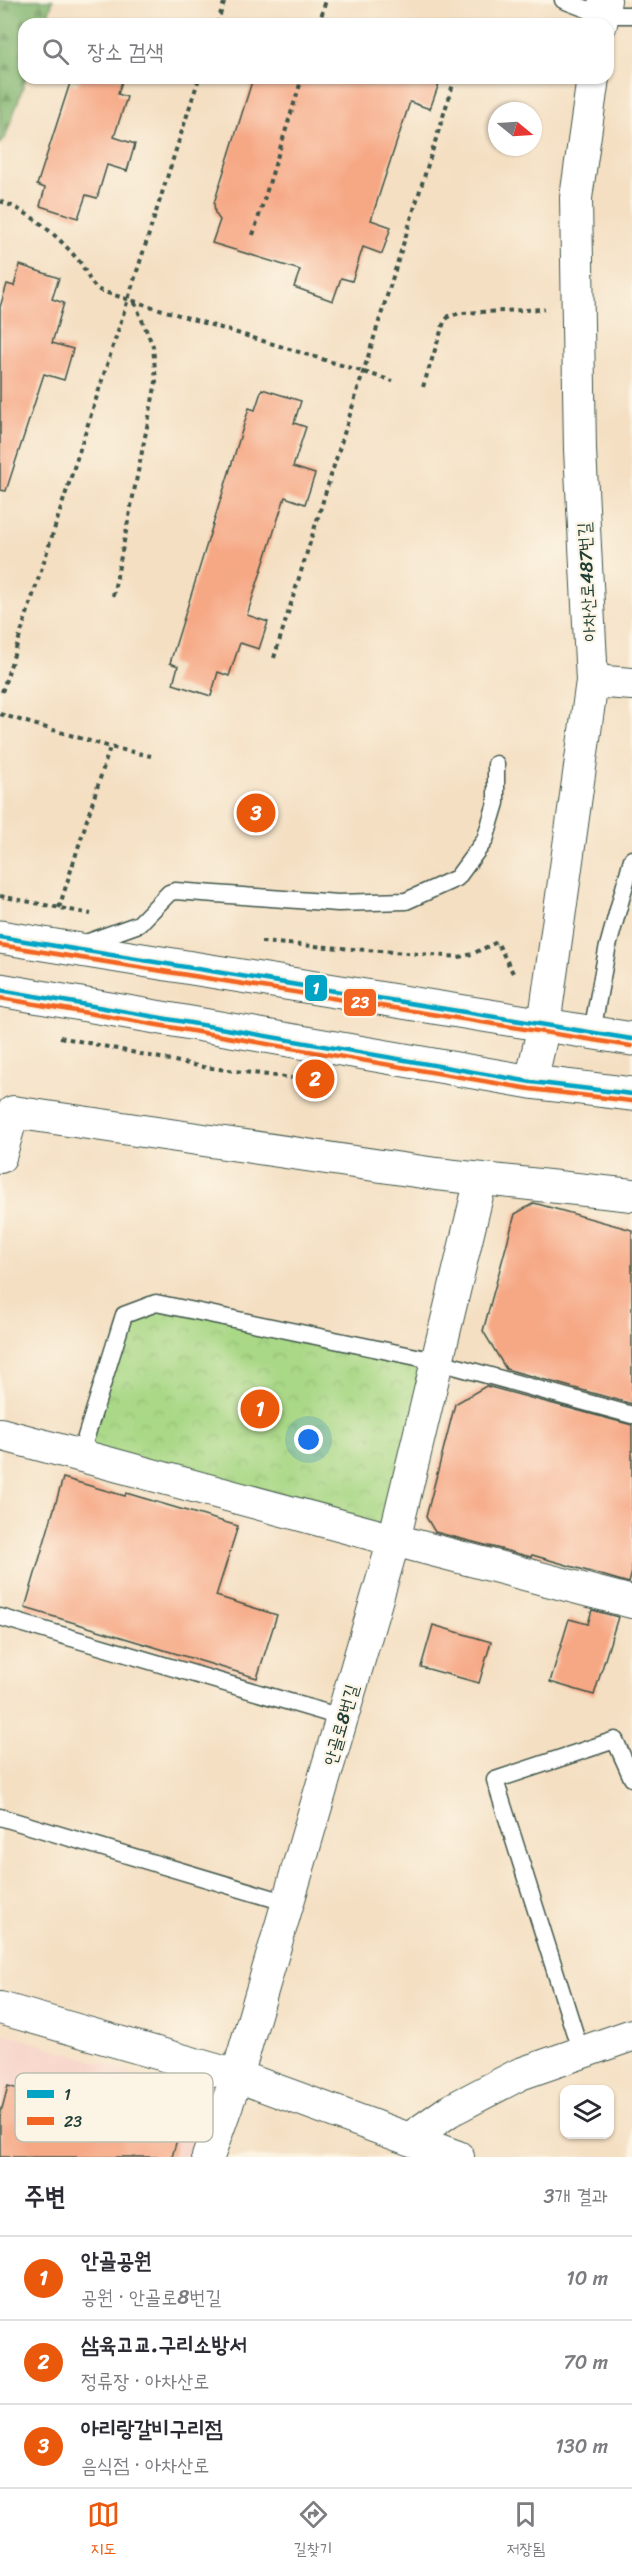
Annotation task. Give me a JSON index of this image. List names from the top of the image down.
{
  "streets": {
    "street": ["아차산로487번길", "안골로8번길"]
  },
  "lines": ["transit line 1", "transit line 23"],
  "legend": ["1", "23"],
  "north": "right",
  "page": {
    "search": "장소 검색",
    "pins": ["3", "2", "1"],
    "heading": ["주변", "3개 결과"],
    "list": [
      {
        "mark": "1",
        "name": "안골공원",
        "note": "공원 · 안골로8번길",
        "value": "10 m"
      },
      {
        "mark": "2",
        "name": "삼육고교.구리소방서",
        "note": "정류장 · 아차산로",
        "value": "70 m"
      },
      {
        "mark": "3",
        "name": "아리랑갈비구리점",
        "note": "음식점 · 아차산로",
        "value": "130 m"
      }
    ],
    "nav": ["지도", "길찾기", "저장됨"]
  }
}
